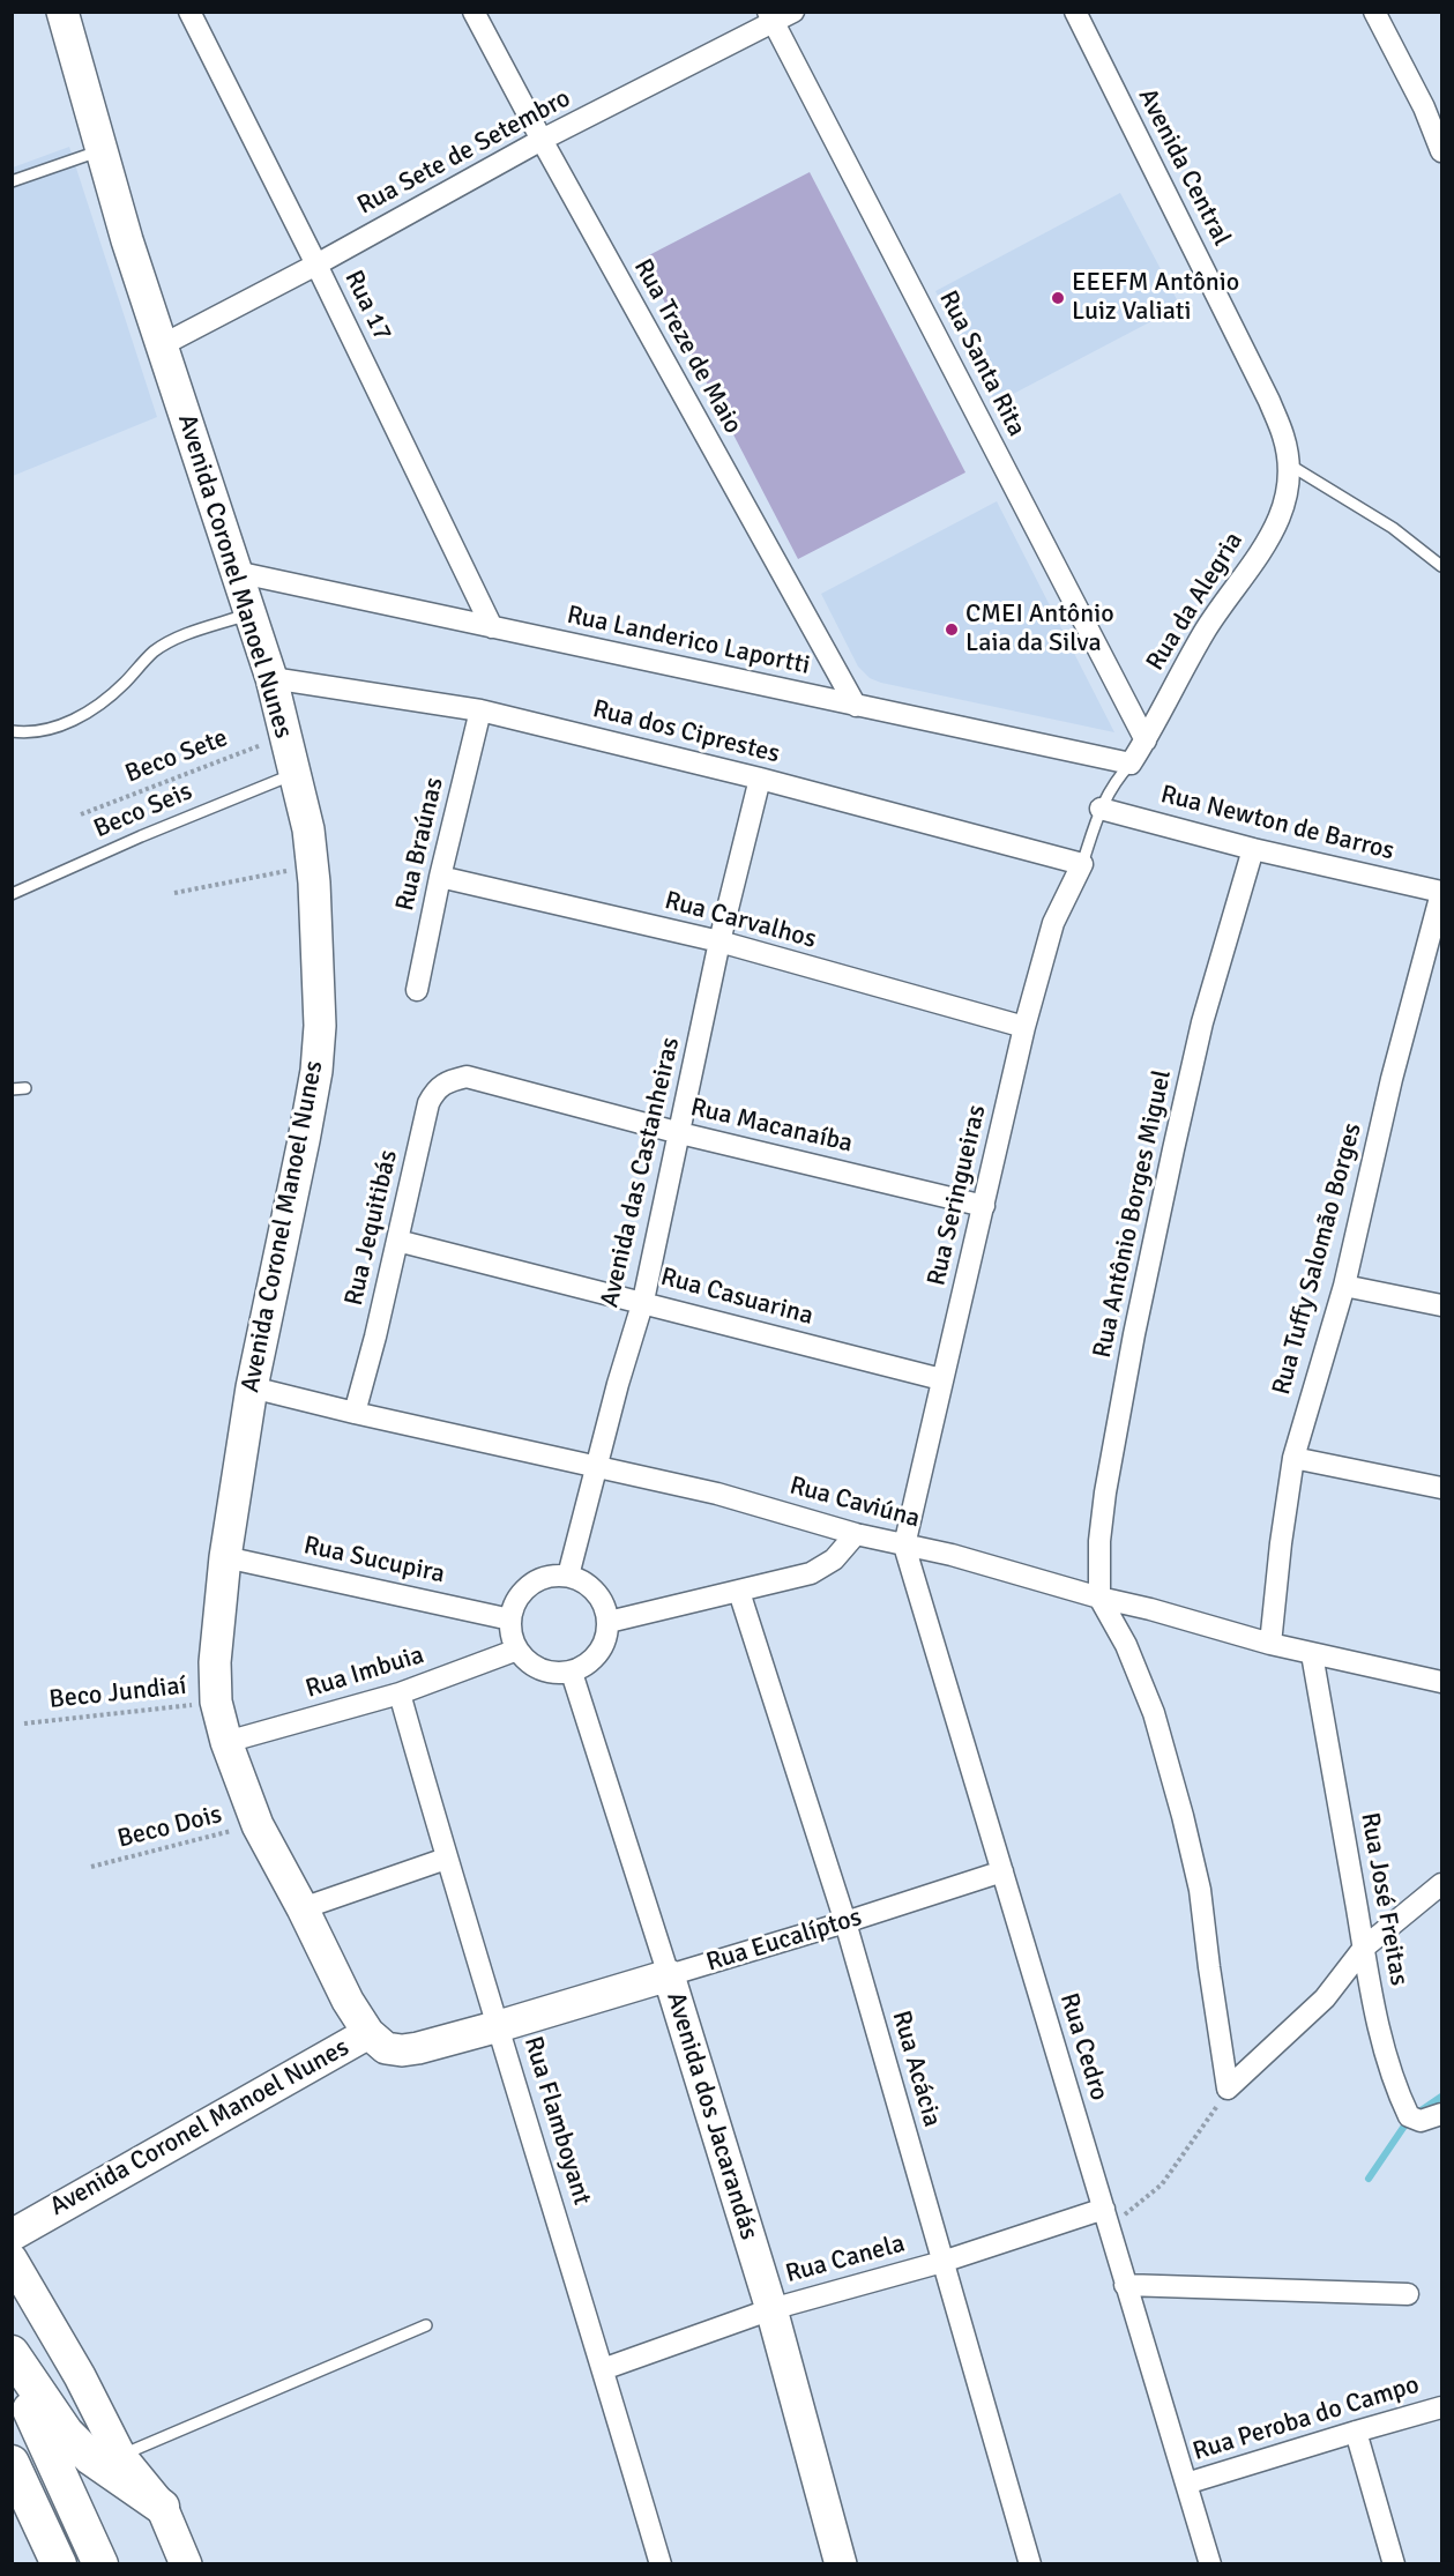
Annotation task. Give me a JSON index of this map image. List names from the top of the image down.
{
  "streets": {
    "street": [
      "Rua Sete de Setembro",
      "Avenida Central",
      "Rua 17",
      "Rua Treze de Maio",
      "Rua Santa Rita",
      "Avenida Coronel Manoel Nunes",
      "Rua da Alegria",
      "Rua Landerico Laportti",
      "Rua dos Ciprestes",
      "Rua Newton de Barros",
      "Rua Braúnas",
      "Rua Carvalhos",
      "Rua Macanaíba",
      "Avenida das Castanheiras",
      "Rua Seringueiras",
      "Rua Antônio Borges Miguel",
      "Rua Jequitibás",
      "Rua Tuffy Salomão Borges",
      "Rua Casuarina",
      "Rua Caviúna",
      "Rua Sucupira",
      "Rua Imbuia",
      "Rua José Freitas",
      "Rua Eucalíptos",
      "Rua Cedro",
      "Rua Acácia",
      "Avenida dos Jacarandás",
      "Rua Flamboyant",
      "Rua Canela",
      "Rua Peroba do Campo"
    ],
    "lane": ["Beco Seis"],
    "path": ["Beco Sete", "Beco Jundiaí", "Beco Dois"]
  },
  "crossings": [
    ["Rua Sete de Setembro", "Rua 17"],
    ["Rua Sete de Setembro", "Rua Treze de Maio"],
    ["Rua Sete de Setembro", "Rua Santa Rita"],
    ["Rua Sete de Setembro", "Avenida Coronel Manoel Nunes"],
    ["Avenida Central", "Rua da Alegria"],
    ["Rua 17", "Rua Landerico Laportti"],
    ["Rua Treze de Maio", "Rua Landerico Laportti"],
    ["Rua Santa Rita", "Rua da Alegria"],
    ["Avenida Coronel Manoel Nunes", "Rua Landerico Laportti"],
    ["Avenida Coronel Manoel Nunes", "Rua dos Ciprestes"],
    ["Avenida Coronel Manoel Nunes", "Beco Sete"],
    ["Avenida Coronel Manoel Nunes", "Beco Seis"],
    ["Avenida Coronel Manoel Nunes", "Rua Caviúna"],
    ["Avenida Coronel Manoel Nunes", "Rua Sucupira"],
    ["Avenida Coronel Manoel Nunes", "Rua Imbuia"],
    ["Avenida Coronel Manoel Nunes", "Beco Jundiaí"],
    ["Avenida Coronel Manoel Nunes", "Beco Dois"],
    ["Avenida Coronel Manoel Nunes", "Rua Eucalíptos"],
    ["Rua da Alegria", "Rua Landerico Laportti"],
    ["Rua dos Ciprestes", "Rua Braúnas"],
    ["Rua dos Ciprestes", "Avenida das Castanheiras"],
    ["Rua dos Ciprestes", "Rua Seringueiras"],
    ["Rua Newton de Barros", "Rua Antônio Borges Miguel"],
    ["Rua Newton de Barros", "Rua Tuffy Salomão Borges"],
    ["Rua Braúnas", "Rua Carvalhos"],
    ["Rua Carvalhos", "Avenida das Castanheiras"],
    ["Rua Carvalhos", "Rua Seringueiras"],
    ["Rua Macanaíba", "Avenida das Castanheiras"],
    ["Rua Macanaíba", "Rua Seringueiras"],
    ["Rua Macanaíba", "Rua Jequitibás"],
    ["Avenida das Castanheiras", "Rua Casuarina"],
    ["Avenida das Castanheiras", "Rua Caviúna"],
    ["Avenida das Castanheiras", "Rua Sucupira"],
    ["Avenida das Castanheiras", "Rua Imbuia"],
    ["Avenida das Castanheiras", "Avenida dos Jacarandás"],
    ["Rua Seringueiras", "Rua Casuarina"],
    ["Rua Seringueiras", "Rua Caviúna"],
    ["Rua Seringueiras", "Rua Cedro"],
    ["Rua Antônio Borges Miguel", "Rua Caviúna"],
    ["Rua Jequitibás", "Rua Casuarina"],
    ["Rua Jequitibás", "Rua Caviúna"],
    ["Rua Tuffy Salomão Borges", "Rua Caviúna"],
    ["Rua Caviúna", "Rua José Freitas"],
    ["Rua Caviúna", "Rua Cedro"],
    ["Rua Sucupira", "Rua Imbuia"],
    ["Rua Sucupira", "Avenida dos Jacarandás"],
    ["Rua Imbuia", "Avenida dos Jacarandás"],
    ["Rua Imbuia", "Rua Flamboyant"],
    ["Rua Eucalíptos", "Rua Cedro"],
    ["Rua Eucalíptos", "Rua Acácia"],
    ["Rua Eucalíptos", "Avenida dos Jacarandás"],
    ["Rua Eucalíptos", "Rua Flamboyant"],
    ["Rua Cedro", "Rua Canela"],
    ["Rua Cedro", "Rua Peroba do Campo"],
    ["Rua Acácia", "Rua Canela"],
    ["Avenida dos Jacarandás", "Rua Canela"],
    ["Rua Flamboyant", "Rua Canela"]
  ],
  "places": ["EEEFM Antônio Luiz Valiati", "CMEI Antônio Laia da Silva"]
}
